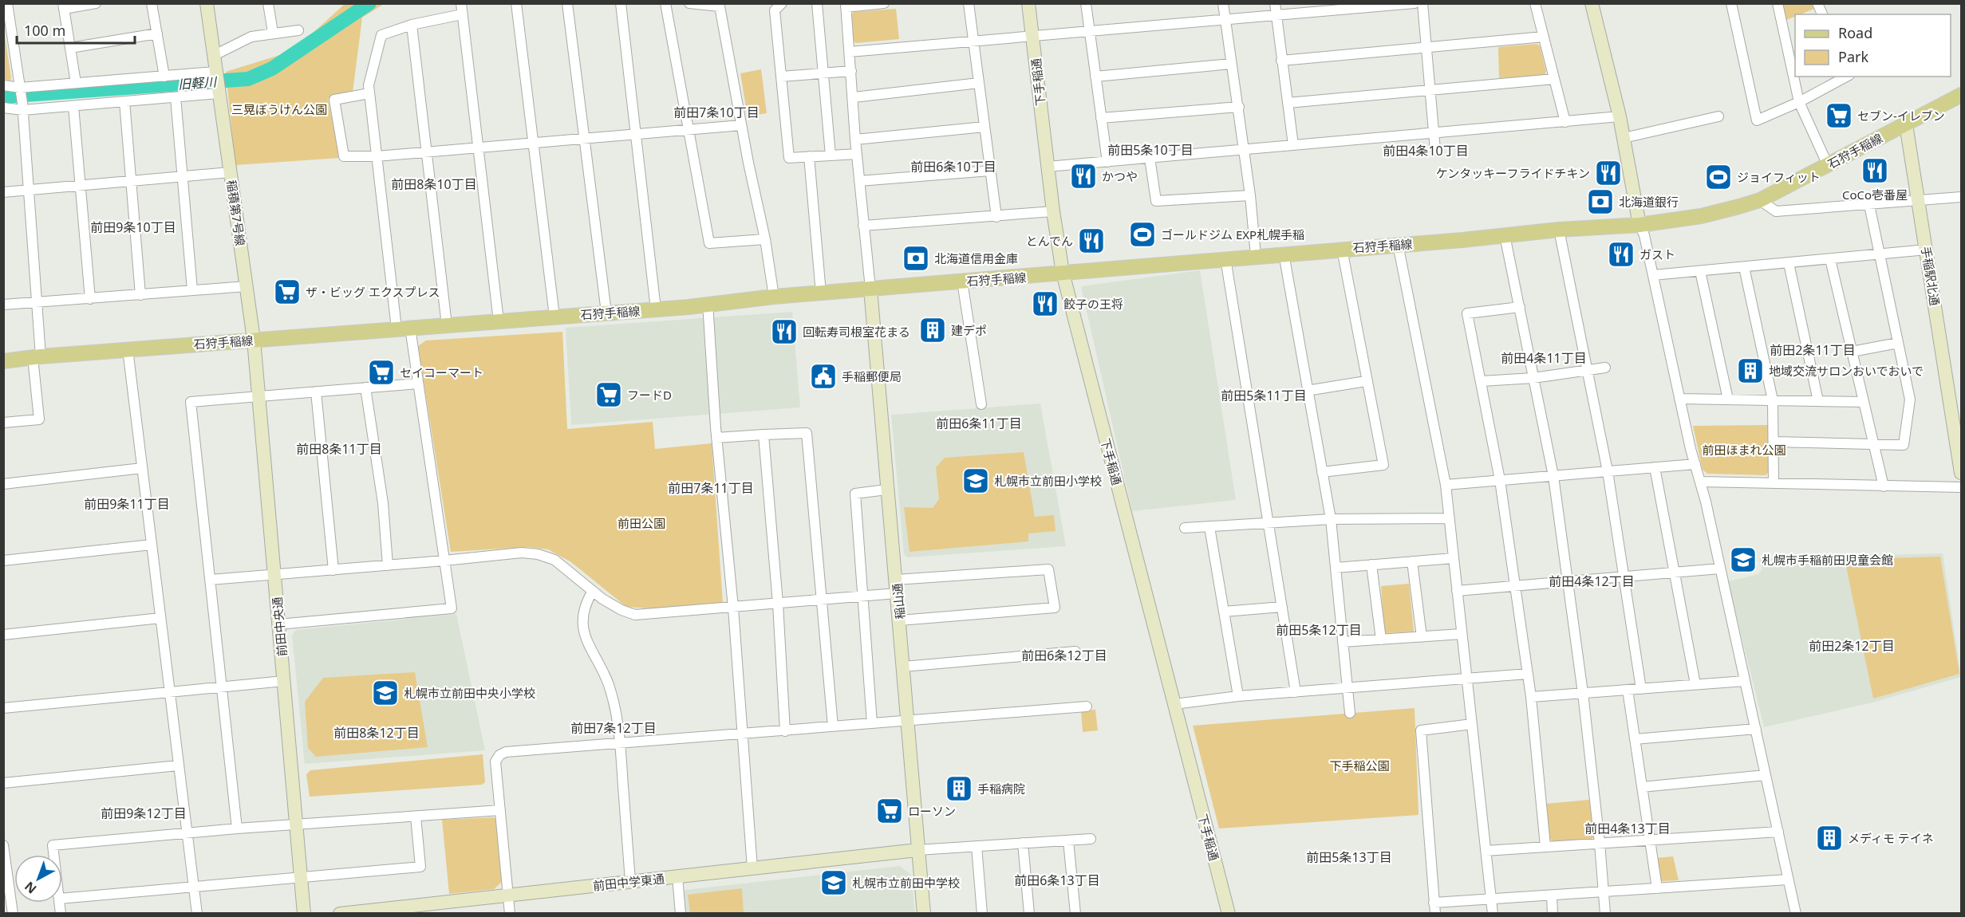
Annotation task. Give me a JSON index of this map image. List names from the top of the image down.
{
  "streets": {
    "main road": ["石狩手稲線"],
    "street": [
      "下手稲通",
      "稲積第7号線",
      "手稲駅北通",
      "稲山通",
      "前田中央通",
      "前田中学東通"
    ]
  },
  "crossings": [
    ["下手稲通", "石狩手稲線"],
    ["石狩手稲線", "稲積第7号線"],
    ["石狩手稲線", "手稲駅北通"],
    ["石狩手稲線", "稲山通"],
    ["石狩手稲線", "前田中央通"],
    ["稲積第7号線", "前田中央通"],
    ["稲山通", "前田中学東通"]
  ],
  "districts": [
    "前田7条10丁目",
    "前田5条10丁目",
    "前田4条10丁目",
    "前田6条10丁目",
    "前田8条10丁目",
    "前田9条10丁目",
    "前田2条11丁目",
    "前田4条11丁目",
    "前田5条11丁目",
    "前田6条11丁目",
    "前田8条11丁目",
    "前田7条11丁目",
    "前田9条11丁目",
    "前田4条12丁目",
    "前田5条12丁目",
    "前田2条12丁目",
    "前田6条12丁目",
    "前田7条12丁目",
    "前田8条12丁目",
    "前田9条12丁目",
    "前田4条13丁目",
    "前田5条13丁目",
    "前田6条13丁目"
  ],
  "water": ["旧軽川"],
  "parks": [
    "三晃ぼうけん公園",
    "前田ほまれ公園",
    "前田公園",
    "下手稲公園"
  ],
  "places": {
    "supermarket": [
      "セブン-イレブン",
      "ザ・ビッグ エクスプレス",
      "セイコーマート",
      "フードD",
      "ローソン"
    ],
    "restaurant": [
      "CoCo壱番屋",
      "ケンタッキーフライドチキン",
      "かつや",
      "とんでん",
      "ガスト",
      "餃子の王将",
      "回転寿司根室花まる"
    ],
    "sports": ["ジョイフィット", "ゴールドジム EXP札幌手稲"],
    "bank": ["北海道銀行", "北海道信用金庫"],
    "building": [
      "建デポ",
      "地域交流サロンおいでおいで",
      "手稲病院",
      "メディモ テイネ"
    ],
    "public building": ["手稲郵便局"],
    "school or university": [
      "札幌市立前田小学校",
      "札幌市手稲前田児童会館",
      "札幌市立前田中央小学校",
      "札幌市立前田中学校"
    ]
  },
  "legend": ["Road", "Park"],
  "scale_bar": "100 m",
  "north": "bottom left"
}
